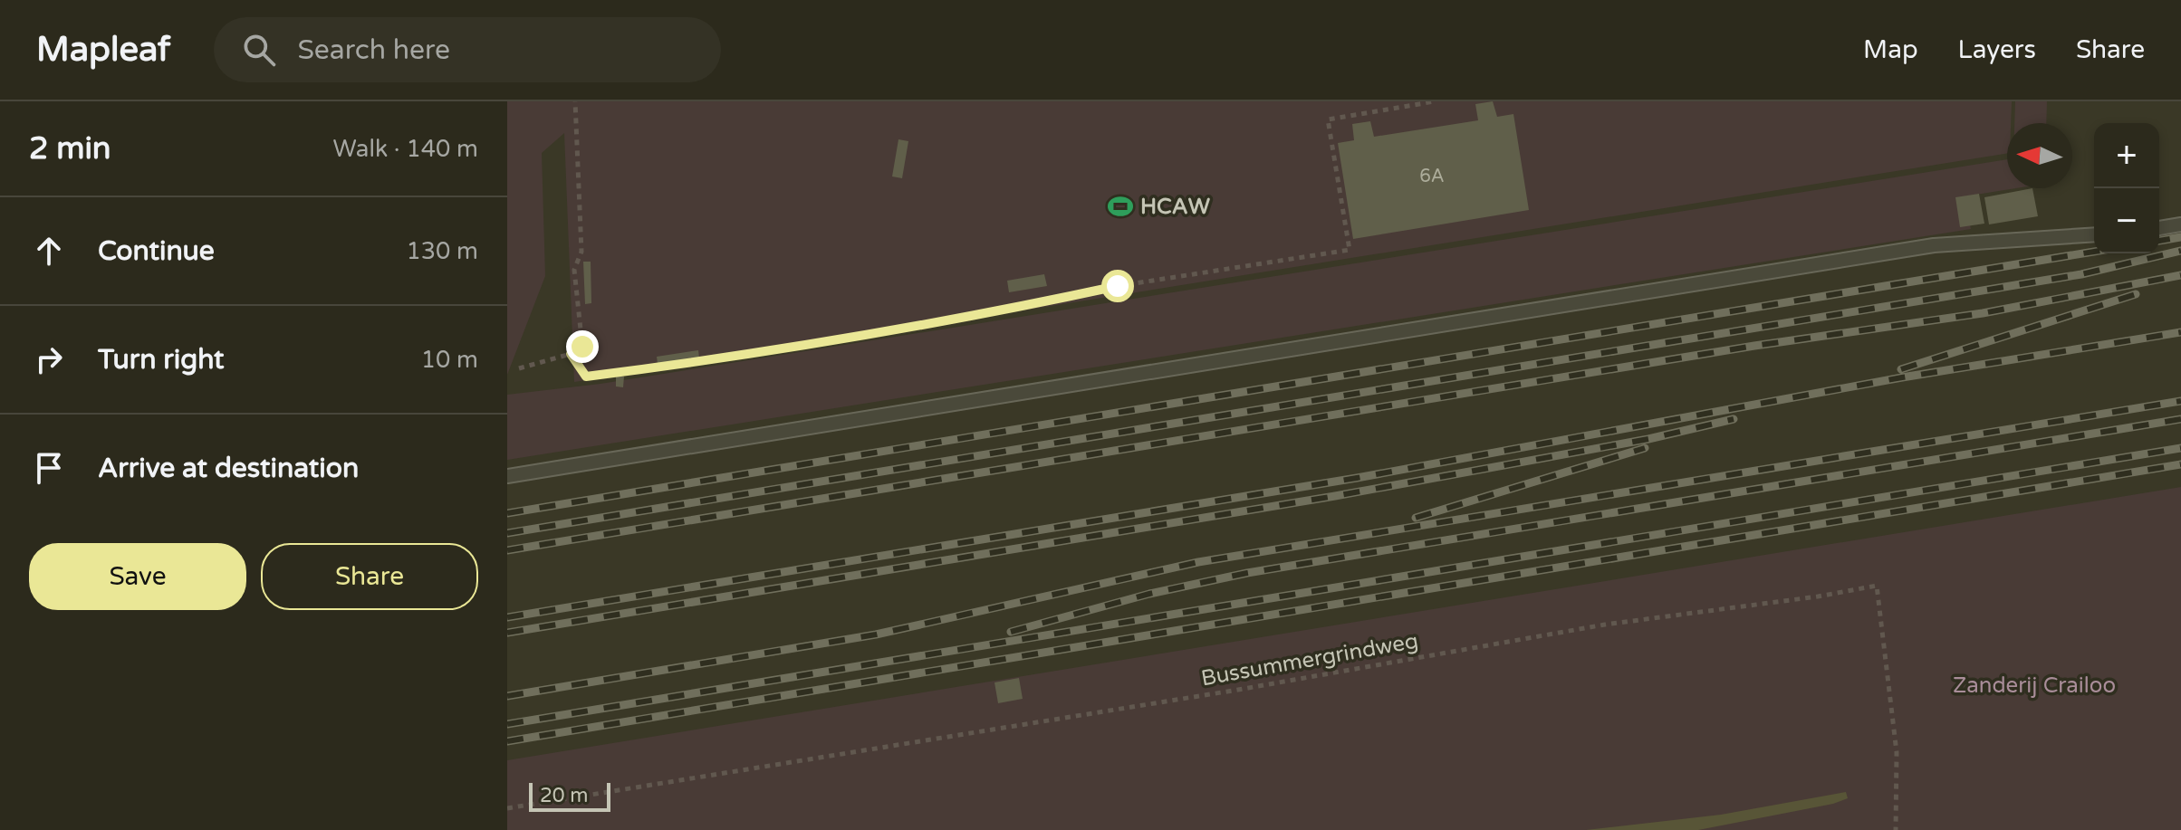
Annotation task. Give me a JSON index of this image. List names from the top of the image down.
{
  "streets": {
    "path": ["Bussummergrindweg"]
  },
  "parks": ["Zanderij Crailoo"],
  "places": {
    "sports": ["HCAW"]
  },
  "house_numbers": ["6A"],
  "scale_bar": "20 m",
  "north": "left",
  "page": {
    "header": "Mapleaf",
    "search": "Search here",
    "nav": ["Map", "Layers", "Share"],
    "heading": ["2 min", "Walk · 140 m"],
    "map_buttons": ["+", "−"],
    "list": [
      ["Continue", "130 m"],
      ["Turn right", "10 m"],
      "Arrive at destination"
    ],
    "buttons": ["Save", "Share"],
    "scale": "20 m"
  }
}
